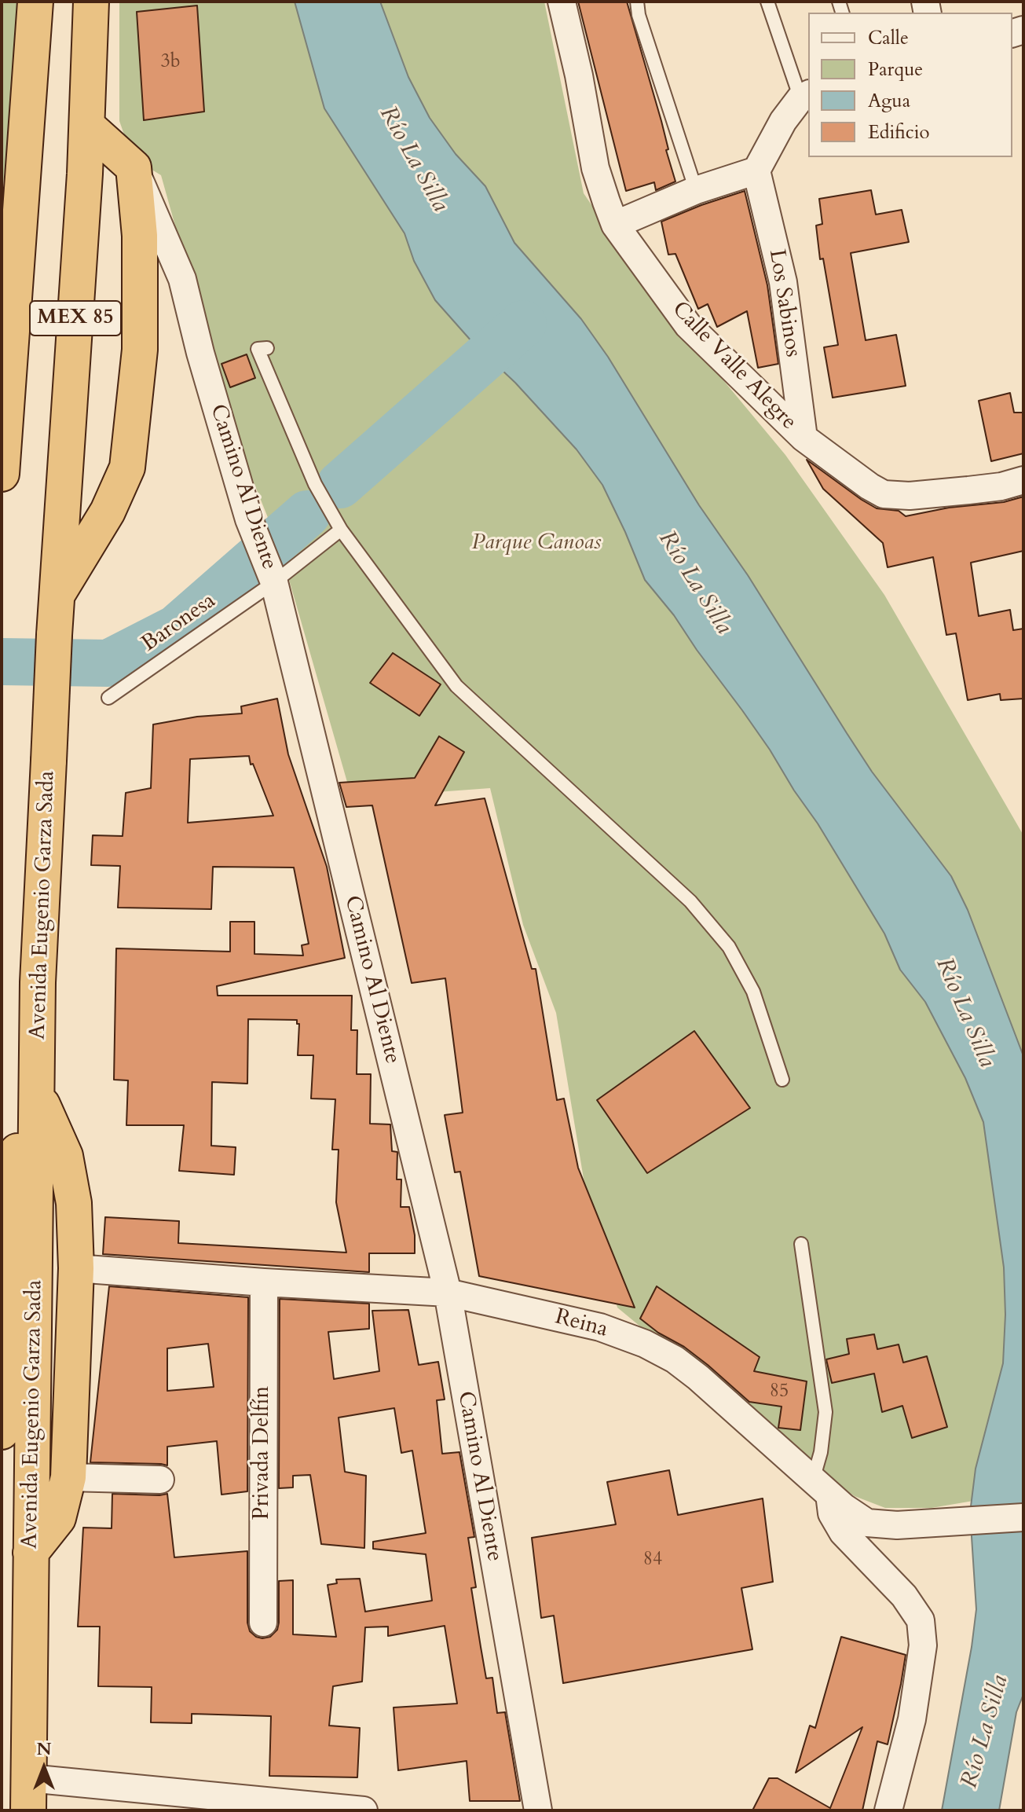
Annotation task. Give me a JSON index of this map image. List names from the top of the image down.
{
  "streets": {
    "highway": ["MEX 85", "Avenida Eugenio Garza Sada"],
    "street": [
      "Los Sabinos",
      "Calle Valle Alegre",
      "Camino Al Diente",
      "Reina",
      "Privada Delfín"
    ],
    "lane": ["Baronesa"]
  },
  "crossings": [
    ["Los Sabinos", "Calle Valle Alegre"],
    ["Camino Al Diente", "Baronesa"],
    ["Camino Al Diente", "Reina"],
    ["Reina", "Privada Delfín"]
  ],
  "water": ["Río La Silla"],
  "parks": ["Parque Canoas"],
  "house_numbers": ["3b", "85", "84"],
  "legend": [
    "Calle",
    "Parque",
    "Agua",
    "Edificio"
  ],
  "north": "top"
}
